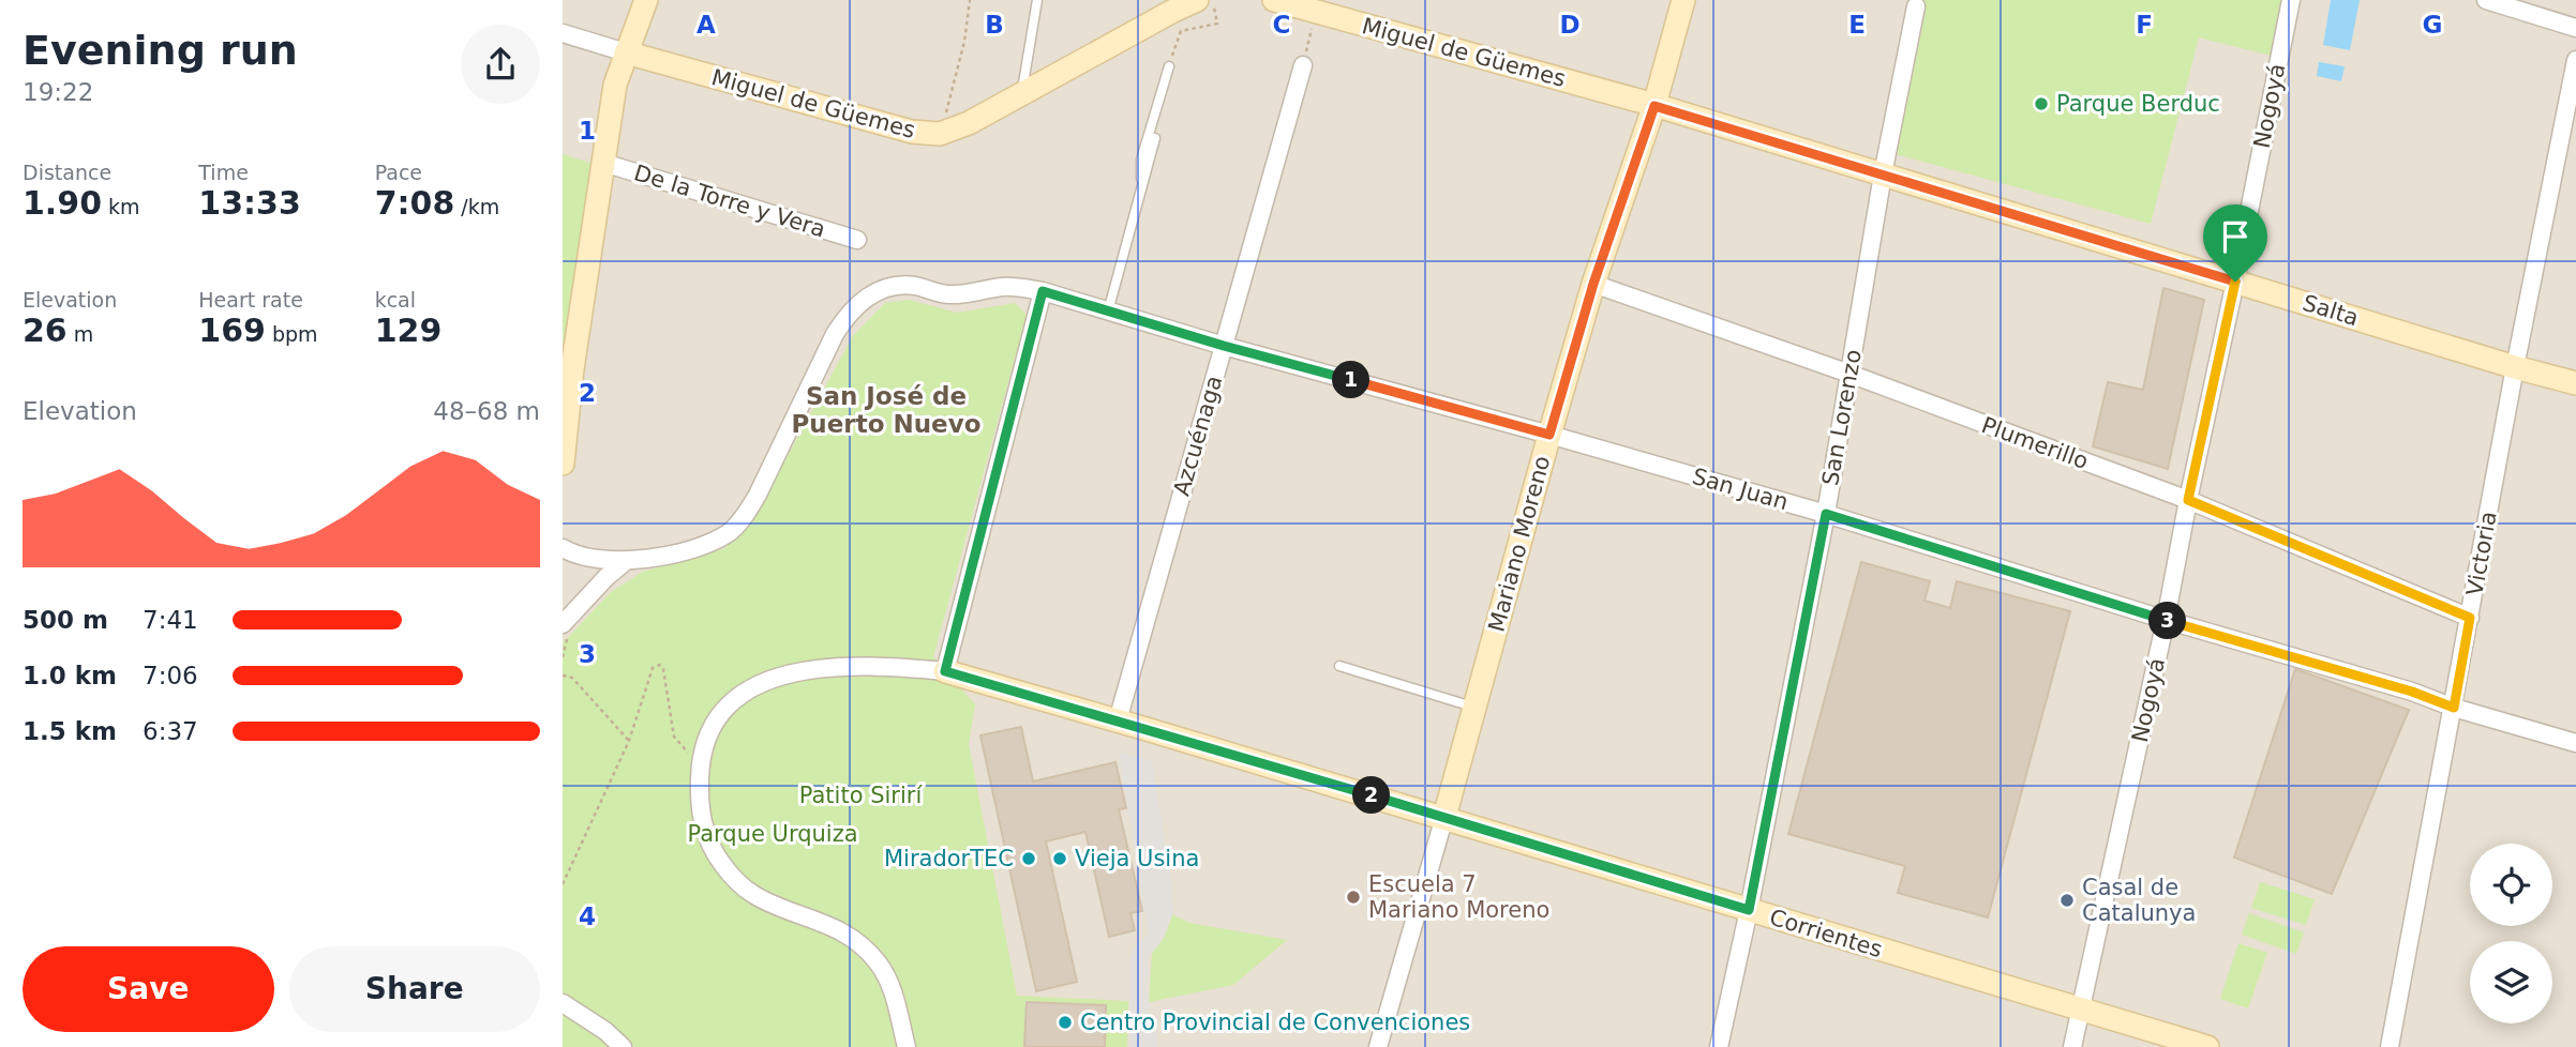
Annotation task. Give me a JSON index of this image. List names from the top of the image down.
{
  "streets": {
    "street": [
      "Miguel de Güemes",
      "Nogoyá",
      "De la Torre y Vera",
      "Salta",
      "San Lorenzo",
      "Azcuénaga",
      "Plumerillo",
      "San Juan",
      "Mariano Moreno",
      "Victoria",
      "Corrientes"
    ]
  },
  "crossings": [
    ["Miguel de Güemes", "Salta"],
    ["Miguel de Güemes", "Mariano Moreno"],
    ["Nogoyá", "Salta"],
    ["Nogoyá", "Plumerillo"],
    ["Nogoyá", "San Juan"],
    ["Nogoyá", "Corrientes"],
    ["Salta", "San Lorenzo"],
    ["Salta", "Mariano Moreno"],
    ["Salta", "Victoria"],
    ["San Lorenzo", "Plumerillo"],
    ["San Lorenzo", "San Juan"],
    ["San Lorenzo", "Corrientes"],
    ["Azcuénaga", "Corrientes"],
    ["Plumerillo", "Mariano Moreno"],
    ["Plumerillo", "Victoria"],
    ["San Juan", "Mariano Moreno"],
    ["San Juan", "Victoria"],
    ["Mariano Moreno", "Corrientes"]
  ],
  "districts": ["San José de Puerto Nuevo"],
  "parks": ["Patito Sirirí", "Parque Urquiza"],
  "places": [
    "Parque Berduc",
    "MiradorTEC",
    "Vieja Usina",
    "Escuela 7 Mariano Moreno",
    "Casal de Catalunya",
    "Centro Provincial de Convenciones"
  ],
  "page": {
    "heading": ["Evening run", "19:22"],
    "stats": [
      ["Distance", "1.90 km"],
      ["Time", "13:33"],
      ["Pace", "7:08 /km"],
      ["Elevation", "26 m"],
      ["Heart rate", "169 bpm"],
      ["kcal", "129"]
    ],
    "pins": ["1", "3", "2"],
    "chart": ["Elevation", "48–68 m"],
    "list": [
      {
        "name": "500 m",
        "note": "7:41"
      },
      {
        "name": "1.0 km",
        "note": "7:06"
      },
      {
        "name": "1.5 km",
        "note": "6:37"
      }
    ],
    "buttons": ["Save", "Share"]
  },
  "grid": {
    "columns": [
      "A",
      "B",
      "C",
      "D",
      "E",
      "F",
      "G"
    ],
    "rows": [
      "1",
      "2",
      "3",
      "4"
    ]
  }
}
